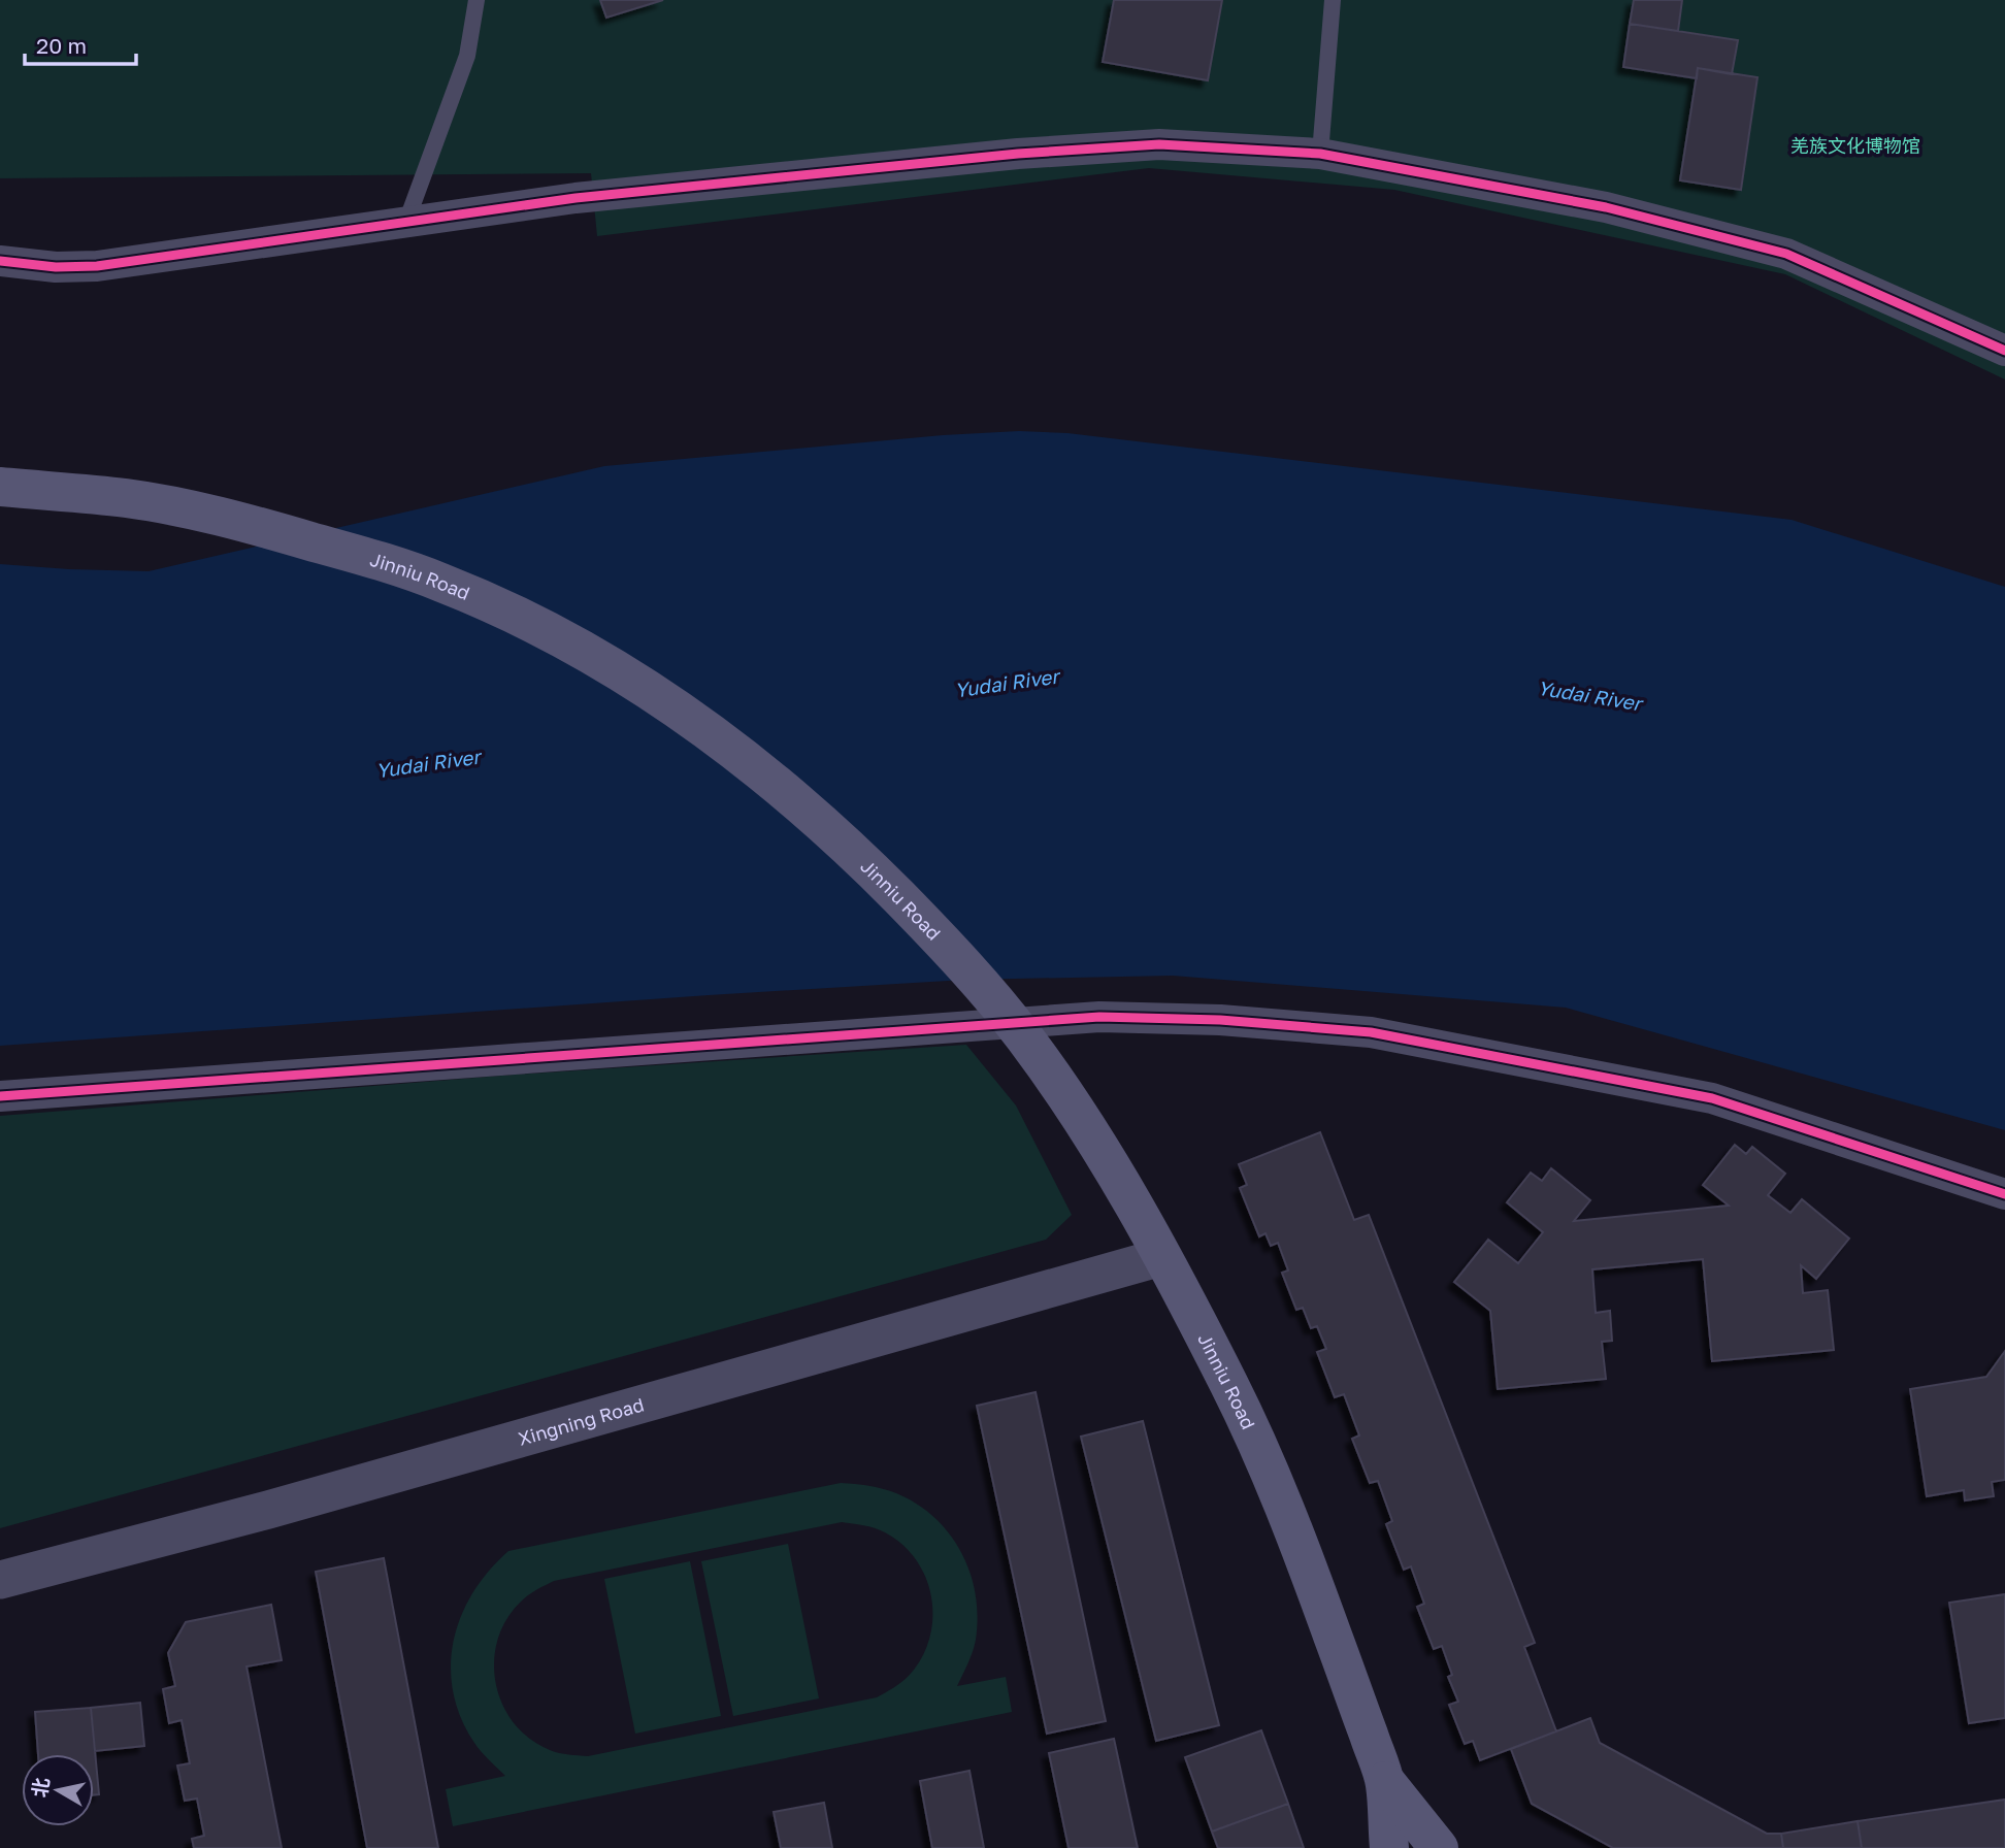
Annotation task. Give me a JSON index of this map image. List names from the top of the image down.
{
  "streets": {
    "main road": ["Jinniu Road"],
    "street": ["Xingning Road"]
  },
  "crossings": [
    ["Jinniu Road", "Xingning Road"]
  ],
  "water": ["Yudai River"],
  "parks": ["羌族文化博物馆"],
  "scale_bar": "20 m",
  "north": "left"
}
